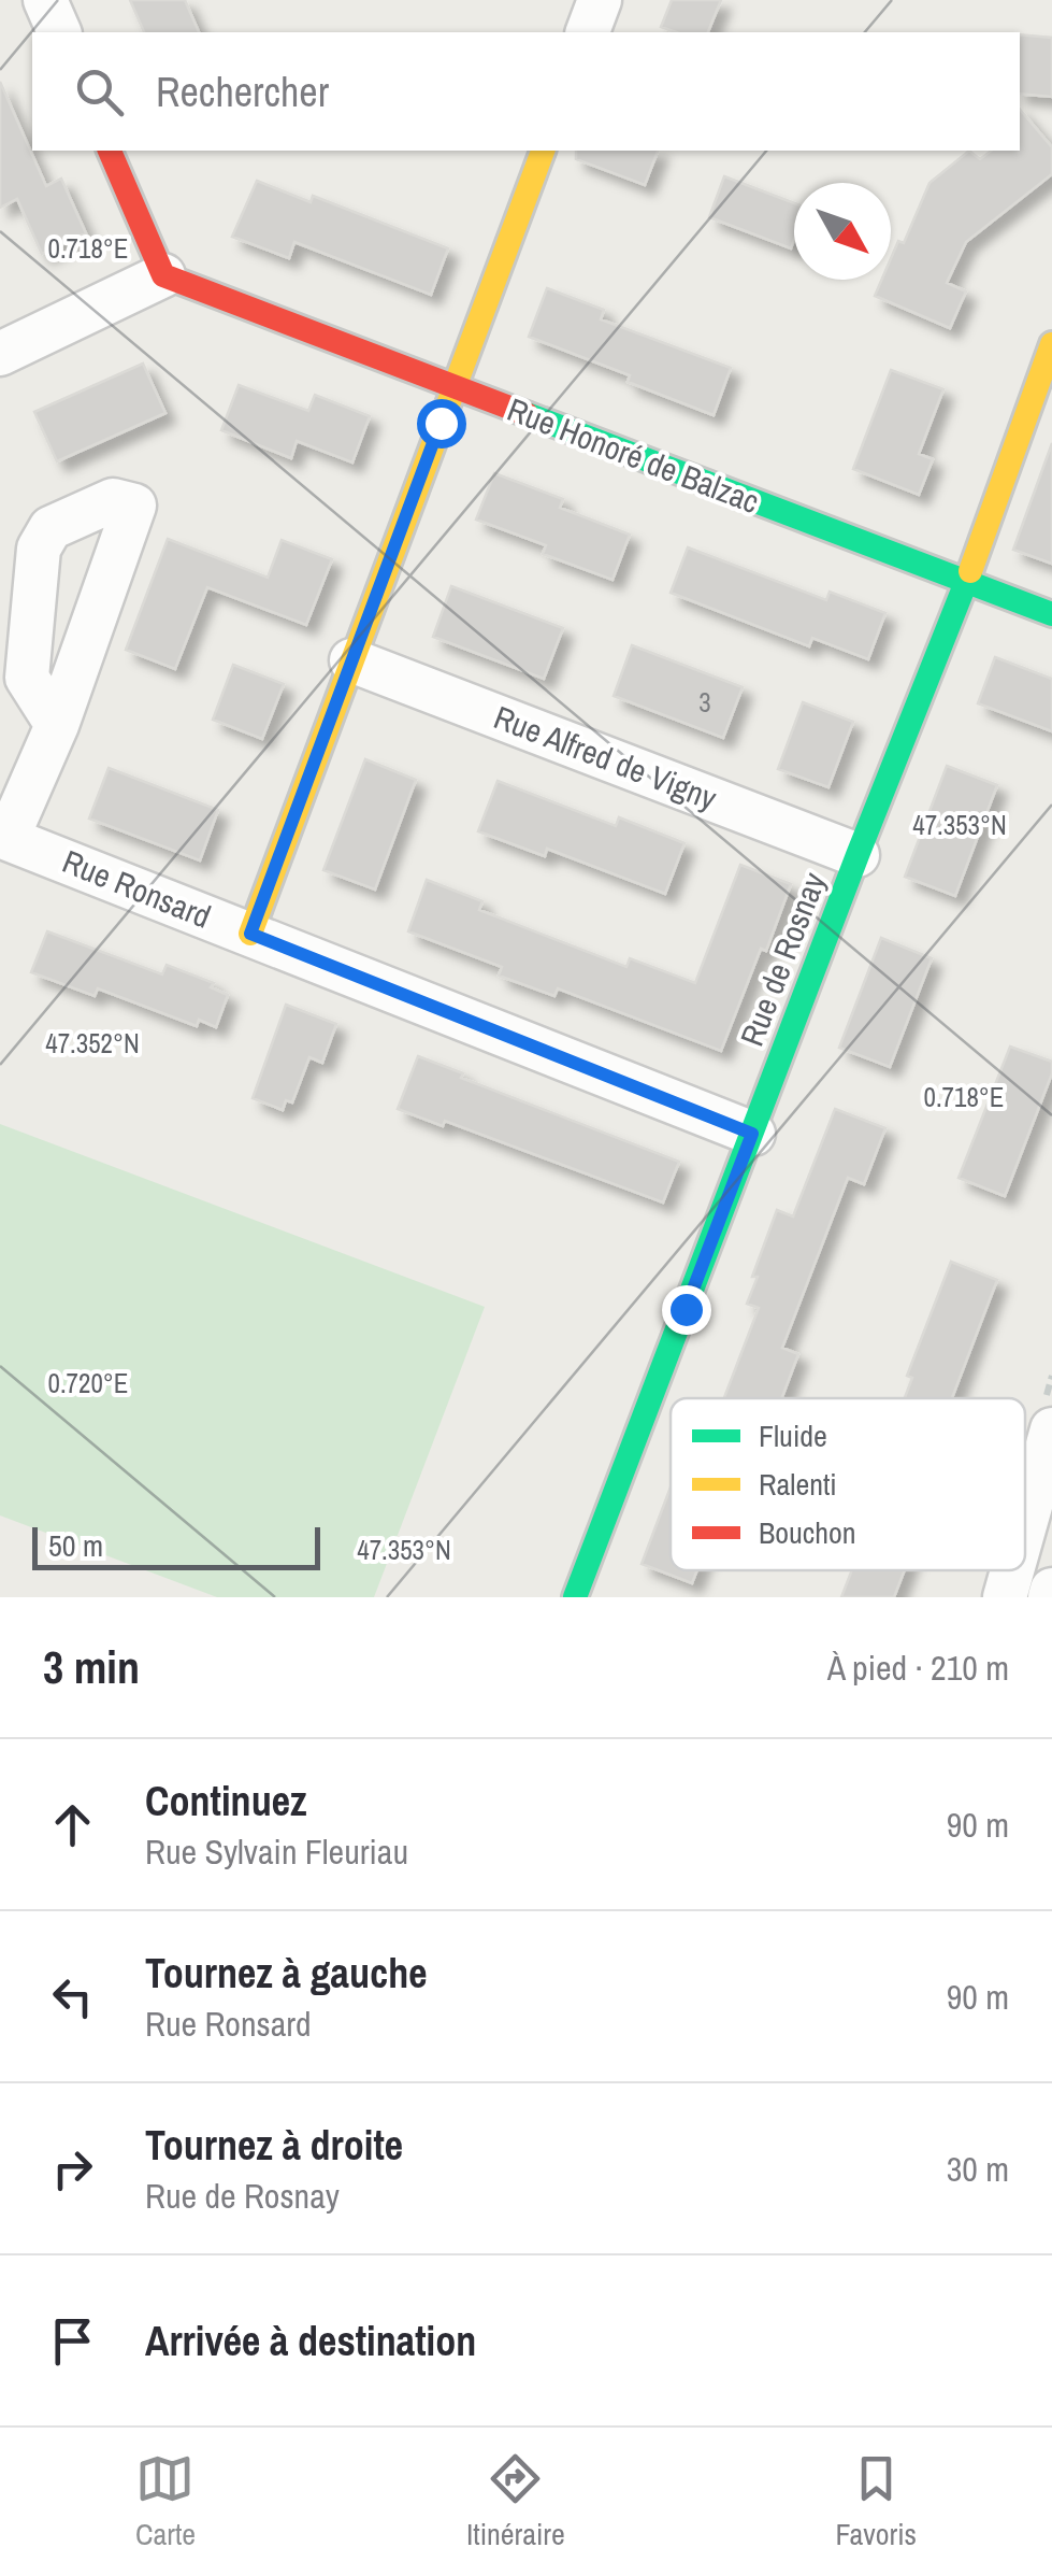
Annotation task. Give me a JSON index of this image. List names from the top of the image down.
{
  "streets": {
    "street": [
      "Rue Honoré de Balzac",
      "Rue Alfred de Vigny",
      "Rue Ronsard",
      "Rue de Rosnay"
    ]
  },
  "crossings": [
    ["Rue Honoré de Balzac", "Rue de Rosnay"],
    ["Rue Alfred de Vigny", "Rue de Rosnay"],
    ["Rue Ronsard", "Rue de Rosnay"]
  ],
  "house_numbers": ["3"],
  "legend": ["Fluide", "Ralenti", "Bouchon"],
  "scale_bar": "50 m",
  "north": "bottom right",
  "page": {
    "search": "Rechercher",
    "scale": "50 m",
    "heading": ["3 min", "À pied · 210 m"],
    "list": [
      ["Continuez", "Rue Sylvain Fleuriau", "90 m"],
      ["Tournez à gauche", "Rue Ronsard", "90 m"],
      ["Tournez à droite", "Rue de Rosnay", "30 m"],
      "Arrivée à destination"
    ],
    "nav": ["Carte", "Itinéraire", "Favoris"]
  },
  "coordinates": [
    "0.718°E",
    "47.353°N",
    "47.352°N",
    "0.720°E"
  ]
}
